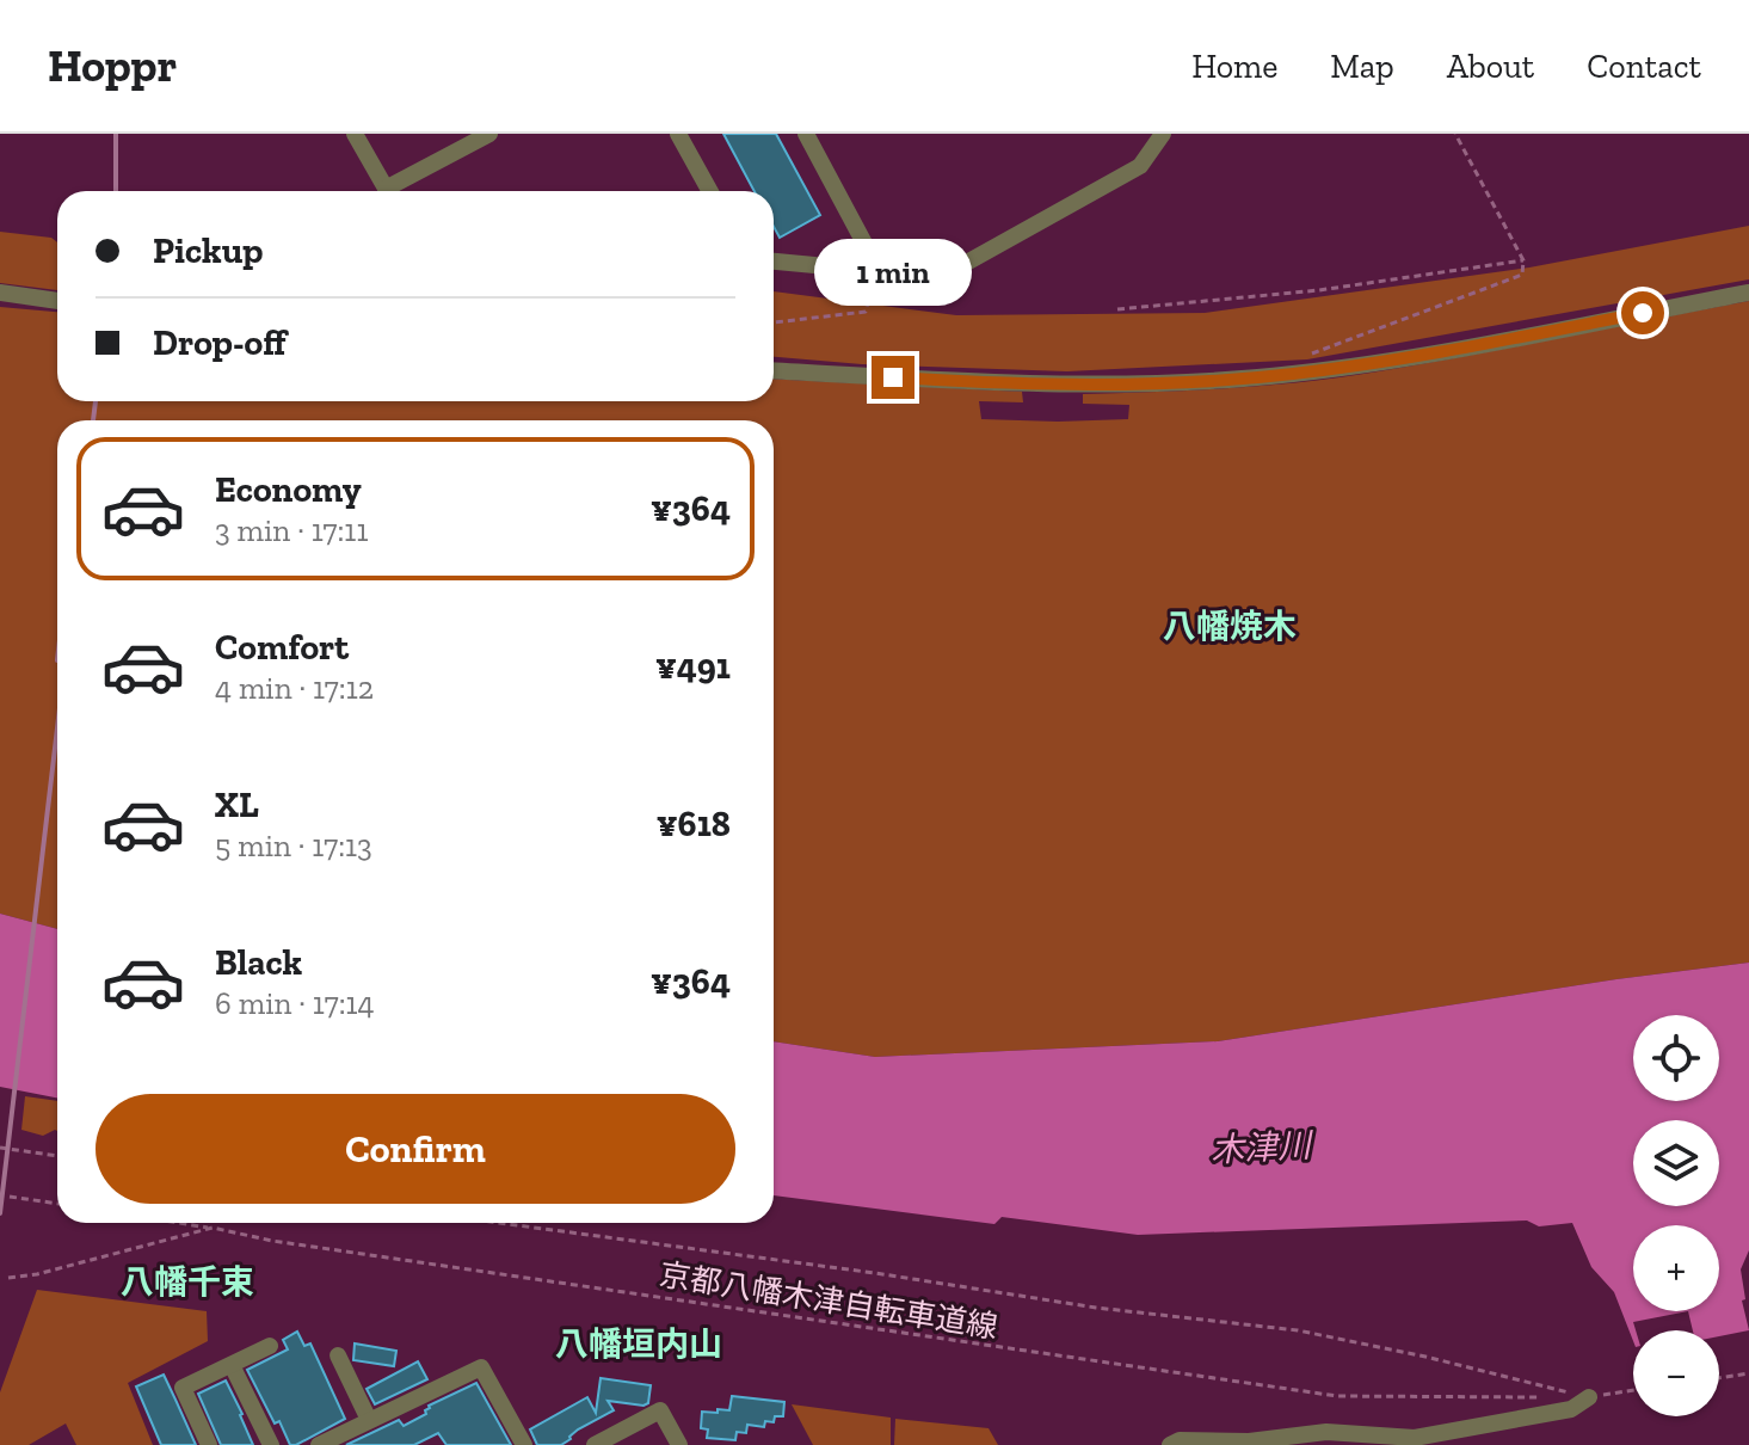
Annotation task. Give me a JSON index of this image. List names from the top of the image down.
{
  "streets": {
    "path": ["京都八幡木津自転車道線"]
  },
  "districts": ["八幡焼木", "八幡千束", "八幡垣内山"],
  "water": ["木津川"],
  "page": {
    "header": "Hoppr",
    "nav": [
      "Home",
      "Map",
      "About",
      "Contact"
    ],
    "banner": ["Pickup", "Drop-off"],
    "bubble": "1 min",
    "list": [
      {
        "name": "Economy",
        "note": "3 min · 17:11",
        "value": "¥364"
      },
      {
        "name": "Comfort",
        "note": "4 min · 17:12",
        "value": "¥491"
      },
      {
        "name": "XL",
        "note": "5 min · 17:13",
        "value": "¥618"
      },
      {
        "name": "Black",
        "note": "6 min · 17:14",
        "value": "¥364"
      }
    ],
    "map_buttons": ["+", "−"],
    "buttons": "Confirm"
  }
}
